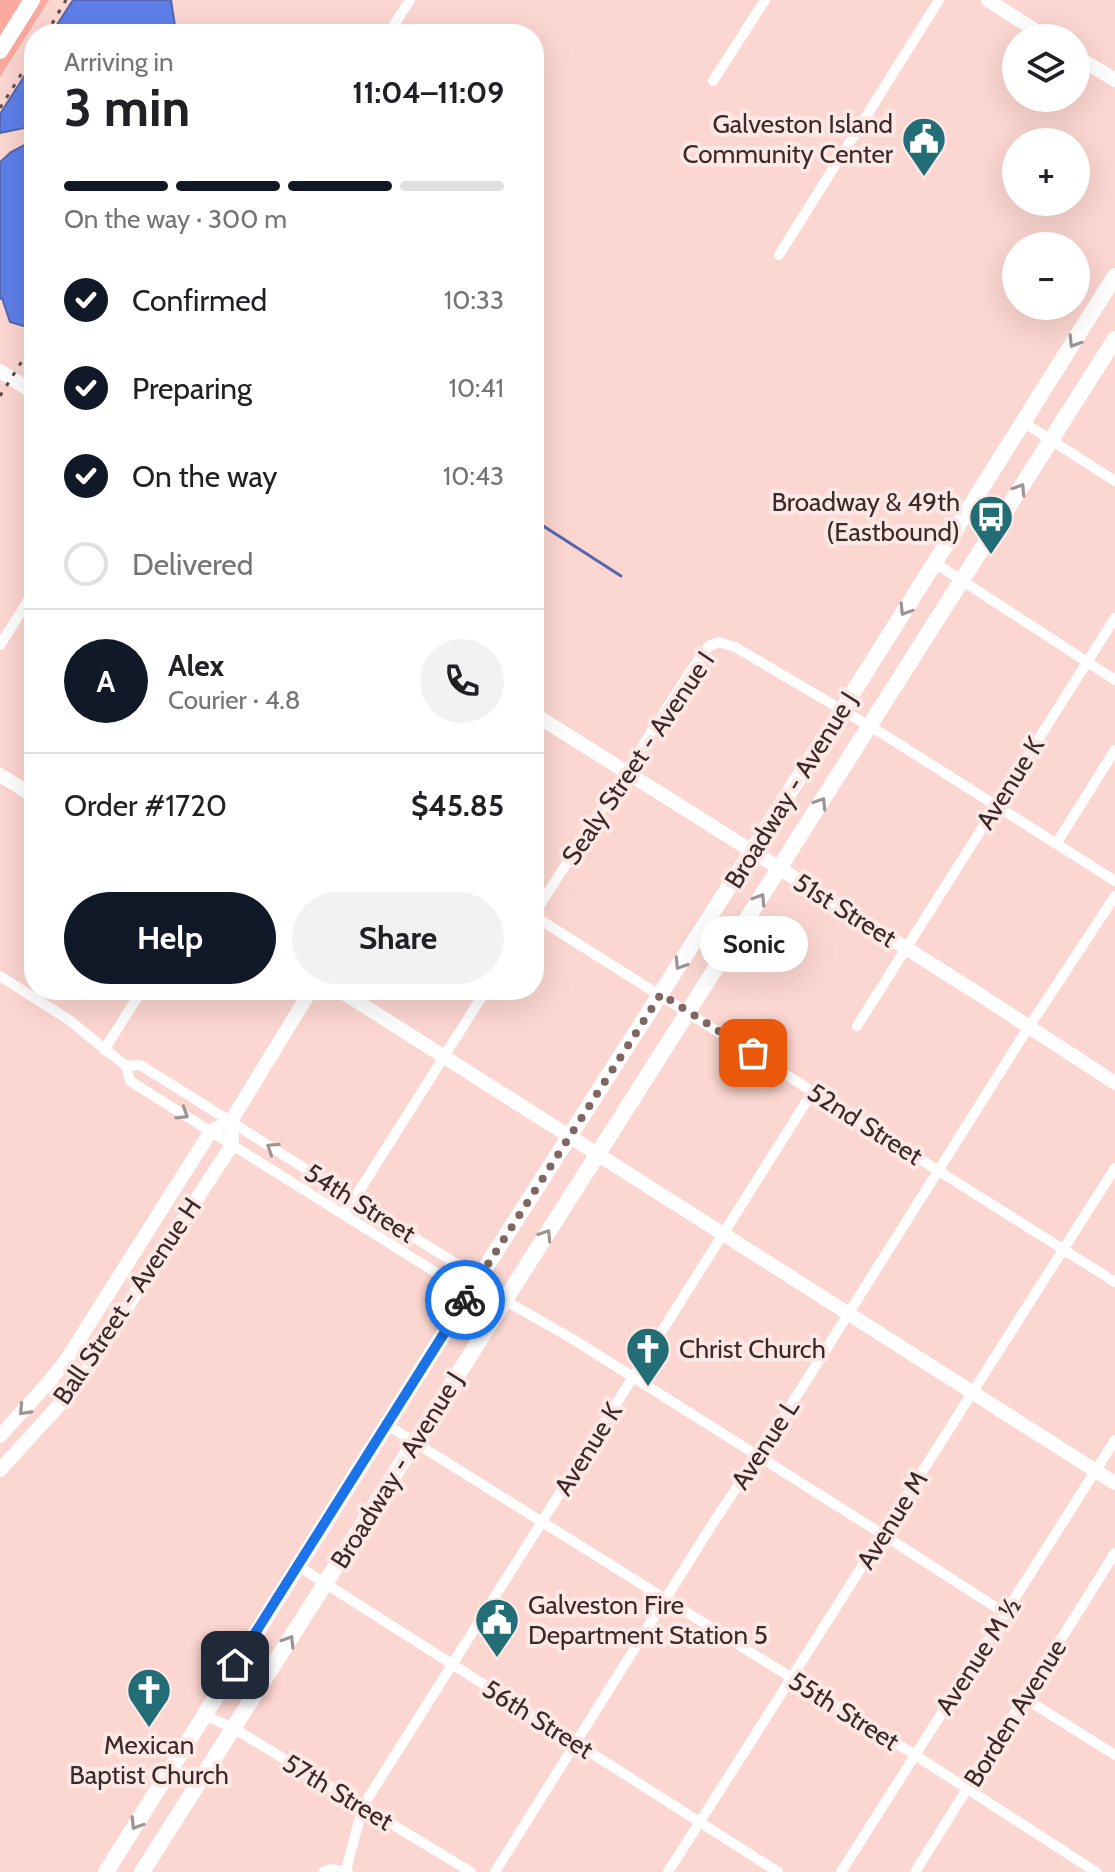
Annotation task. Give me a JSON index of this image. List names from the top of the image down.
{
  "streets": {
    "main road": ["Broadway - Avenue J"],
    "street": [
      "Sealy Street - Avenue I",
      "Avenue K",
      "51st Street",
      "52nd Street",
      "54th Street",
      "Ball Street - Avenue H",
      "Avenue L",
      "Avenue M",
      "Avenue M ½",
      "55th Street",
      "Borden Avenue",
      "56th Street",
      "57th Street"
    ]
  },
  "crossings": [
    ["Sealy Street - Avenue I", "Broadway - Avenue J"],
    ["Sealy Street - Avenue I", "51st Street"],
    ["Avenue K", "51st Street"],
    ["Avenue K", "52nd Street"],
    ["Avenue K", "55th Street"],
    ["Avenue K", "56th Street"],
    ["Avenue K", "57th Street"],
    ["Broadway - Avenue J", "51st Street"],
    ["Broadway - Avenue J", "52nd Street"],
    ["Broadway - Avenue J", "54th Street"],
    ["Broadway - Avenue J", "55th Street"],
    ["Broadway - Avenue J", "56th Street"],
    ["Broadway - Avenue J", "57th Street"],
    ["51st Street", "Avenue L"],
    ["52nd Street", "Avenue L"],
    ["52nd Street", "Avenue M"],
    ["54th Street", "Ball Street - Avenue H"],
    ["Avenue L", "55th Street"],
    ["Avenue L", "56th Street"],
    ["Avenue M", "55th Street"],
    ["Avenue M", "56th Street"],
    ["Avenue M ½", "55th Street"],
    ["55th Street", "Borden Avenue"]
  ],
  "places": {
    "public building": ["Galveston Island Community Center", "Galveston Fire Department Station 5"],
    "bus stop": ["Broadway & 49th (Eastbound)"],
    "other": ["Sonic"],
    "church": ["Christ Church", "Mexican Baptist Church"]
  },
  "page": {
    "map_buttons": ["+", "−"],
    "heading": ["3 min", "Arriving in", "11:04–11:09"],
    "panel": [
      "Alex",
      "Courier · 4.8",
      "Order #1720",
      "$45.85"
    ],
    "bar": "On the way · 300 m",
    "list": [
      ["Confirmed", "10:33"],
      ["Preparing", "10:41"],
      ["On the way", "10:43"],
      "Delivered"
    ],
    "round": "A",
    "buttons": ["Help", "Share"],
    "bubble": "Sonic"
  }
}
